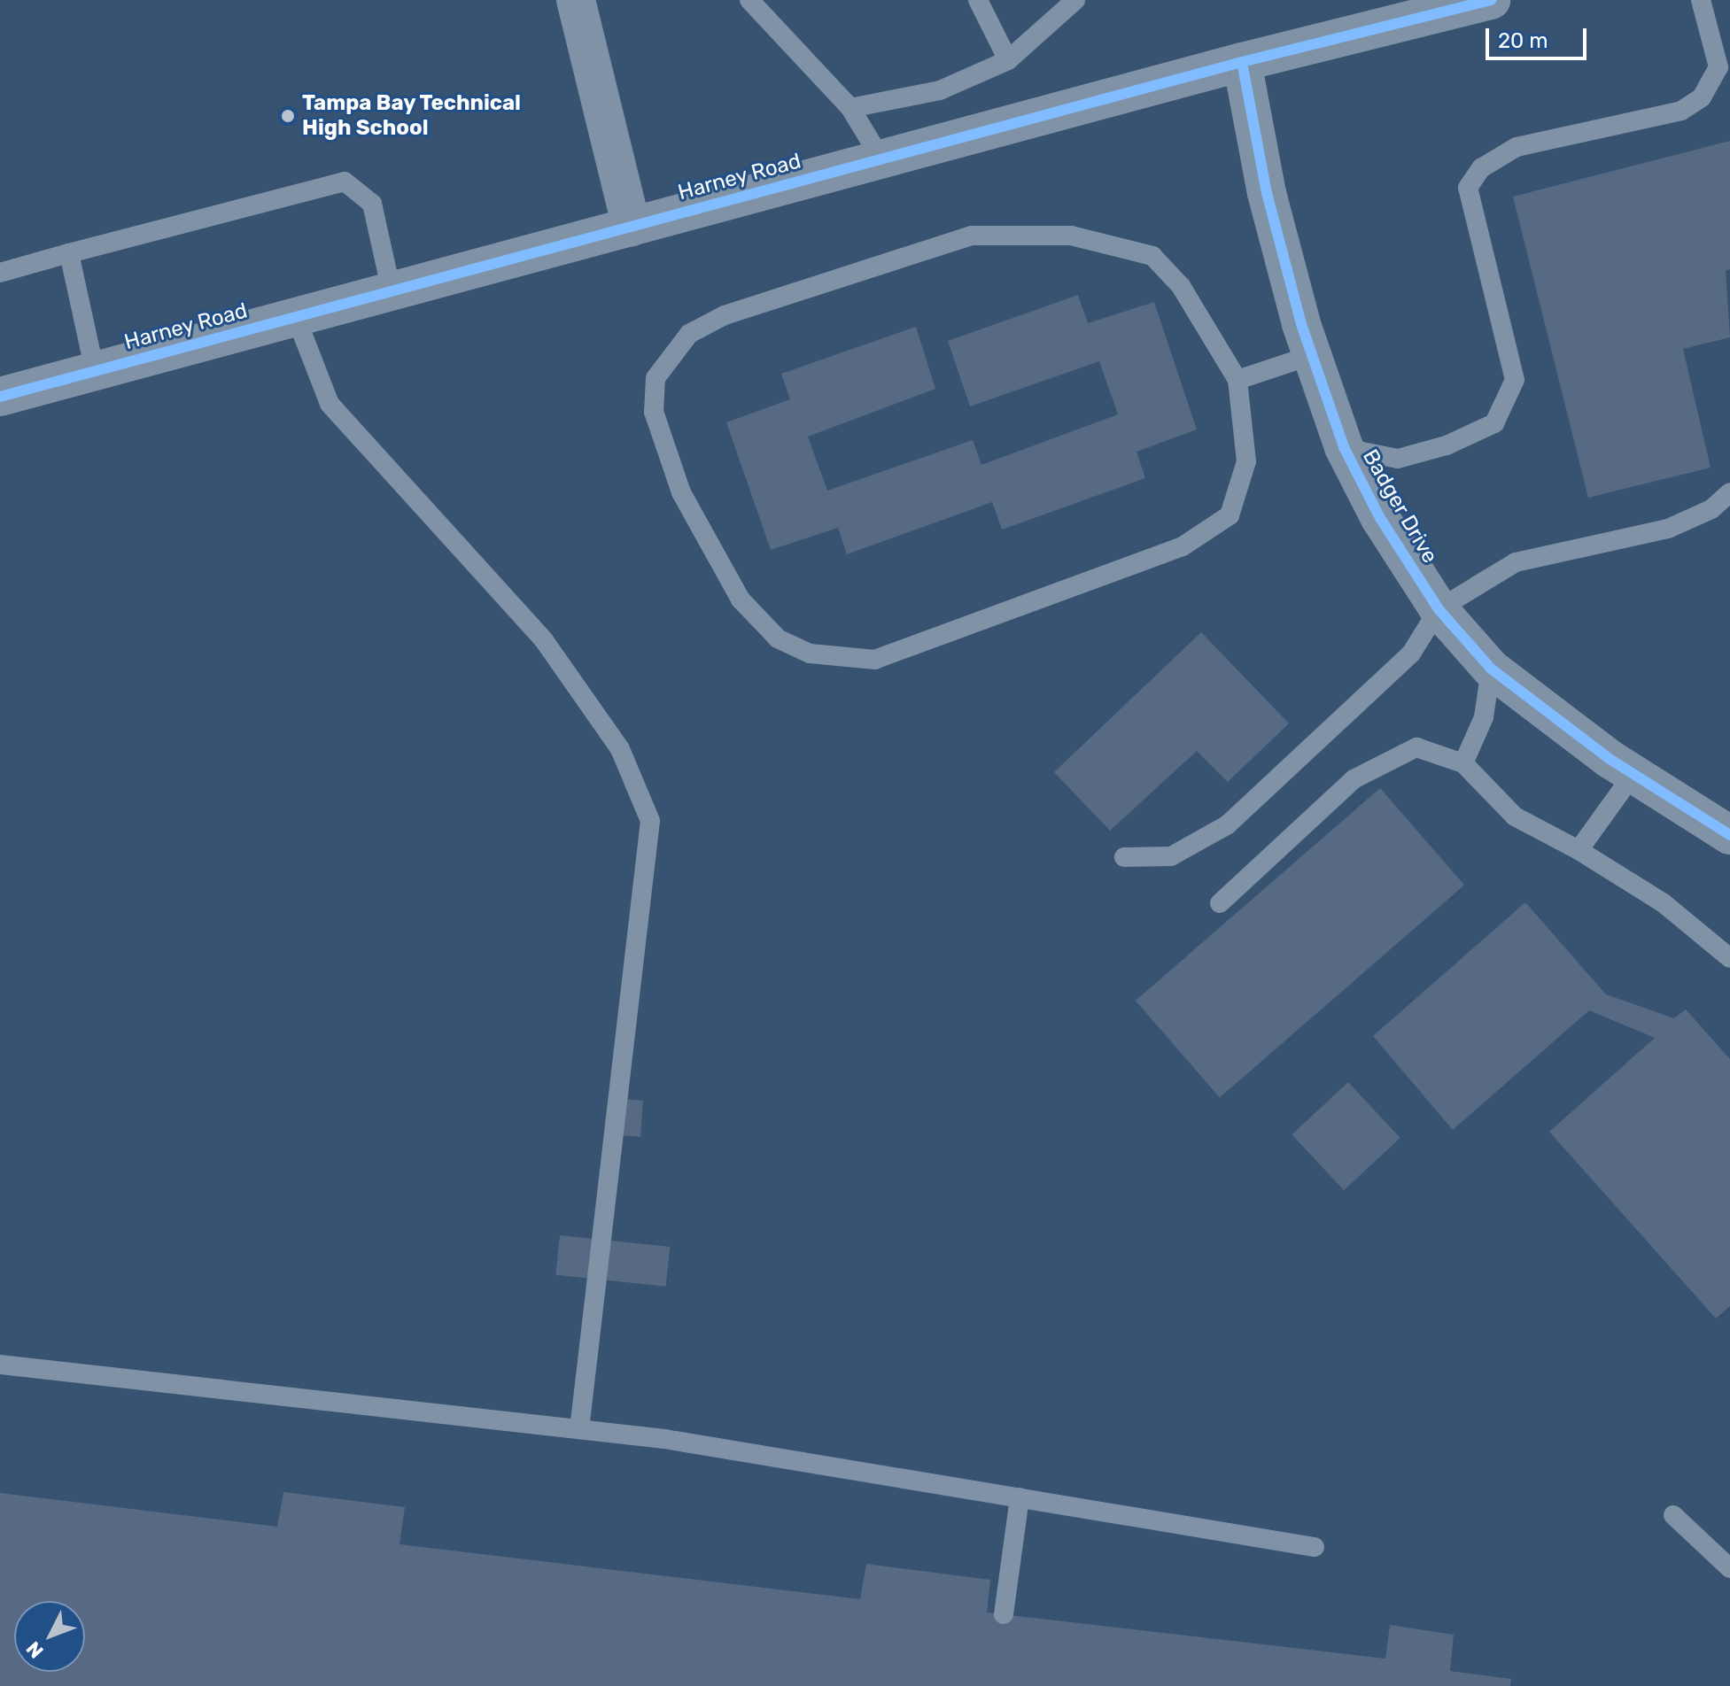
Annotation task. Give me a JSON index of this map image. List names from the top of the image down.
{
  "streets": {
    "street": ["Harney Road", "Badger Drive"]
  },
  "crossings": [
    ["Harney Road", "Badger Drive"]
  ],
  "places": ["Tampa Bay Technical High School"],
  "scale_bar": "20 m",
  "north": "bottom left"
}
